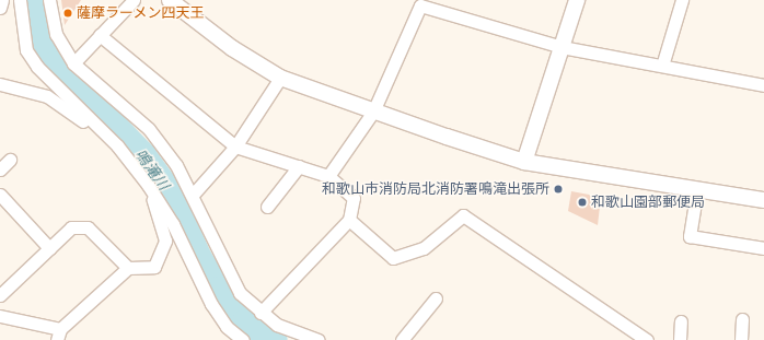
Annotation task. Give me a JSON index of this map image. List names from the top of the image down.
{
  "water": ["鳴滝川"],
  "places": ["薩摩ラーメン四天王", "和歌山市消防局北消防署鳴滝出張所", "和歌山園部郵便局"]
}
